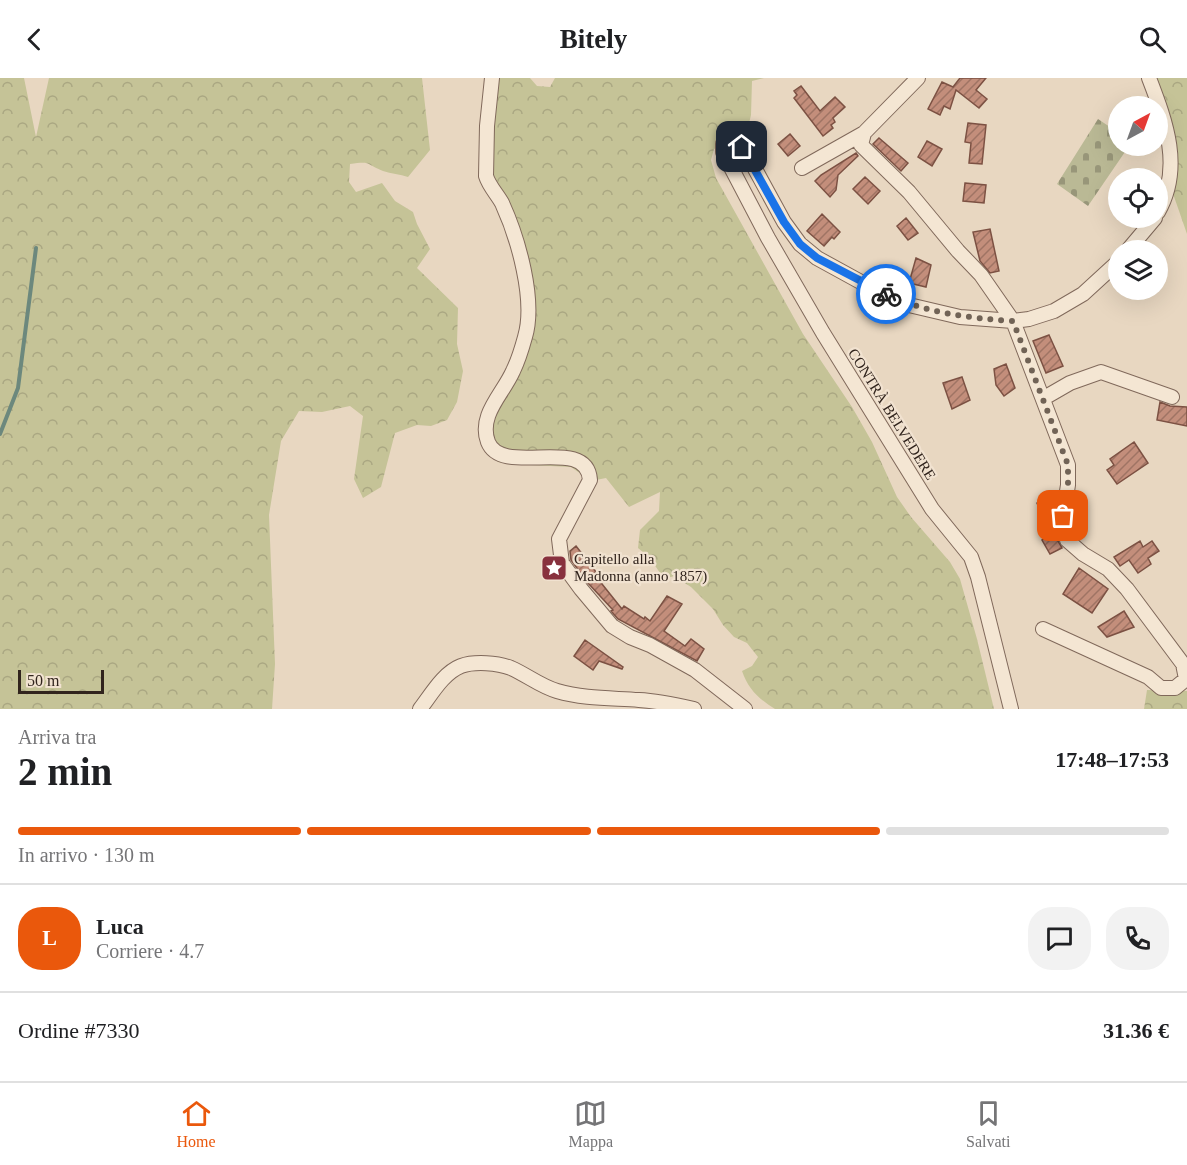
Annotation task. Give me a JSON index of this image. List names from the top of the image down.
{
  "streets": {
    "street": ["CONTRÀ BELVEDERE"]
  },
  "places": {
    "place": ["Capitello alla Madonna (anno 1857)"]
  },
  "scale_bar": "50 m",
  "north": "top right",
  "page": {
    "header": "Bitely",
    "scale": "50 m",
    "heading": ["2 min", "Arriva tra", "17:48–17:53"],
    "panel": [
      "Luca",
      "Corriere · 4.7",
      "Ordine #7330",
      "31.36 €"
    ],
    "bar": "In arrivo · 130 m",
    "round": "L",
    "tabs": ["Home", "Mappa", "Salvati"]
  }
}
